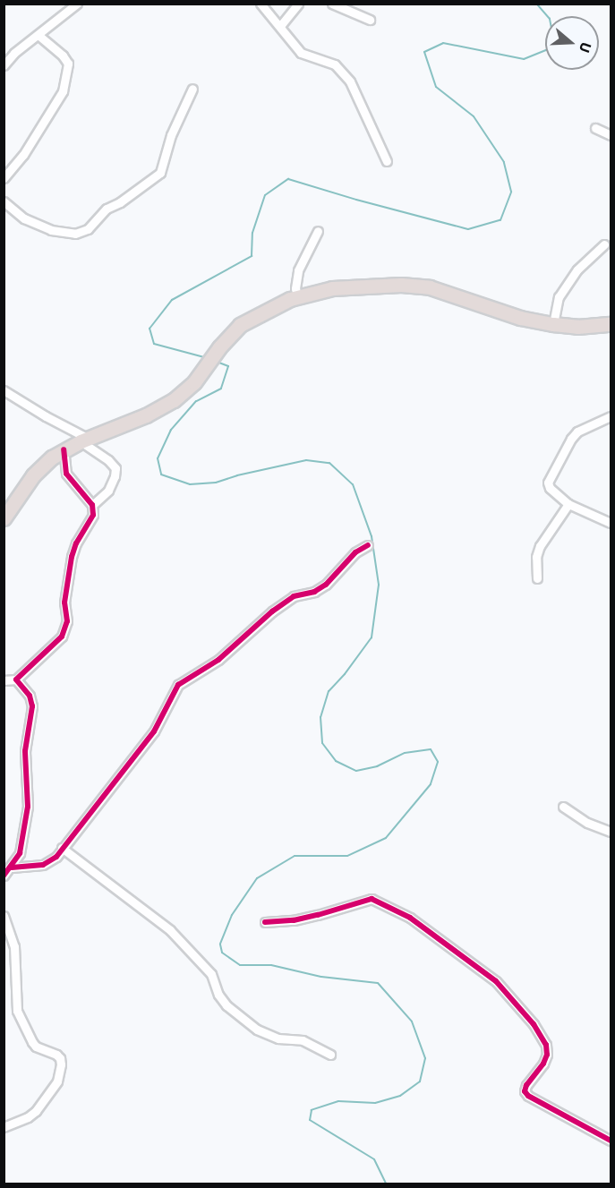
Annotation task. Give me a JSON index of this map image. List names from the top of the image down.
{
  "north": "right"
}
